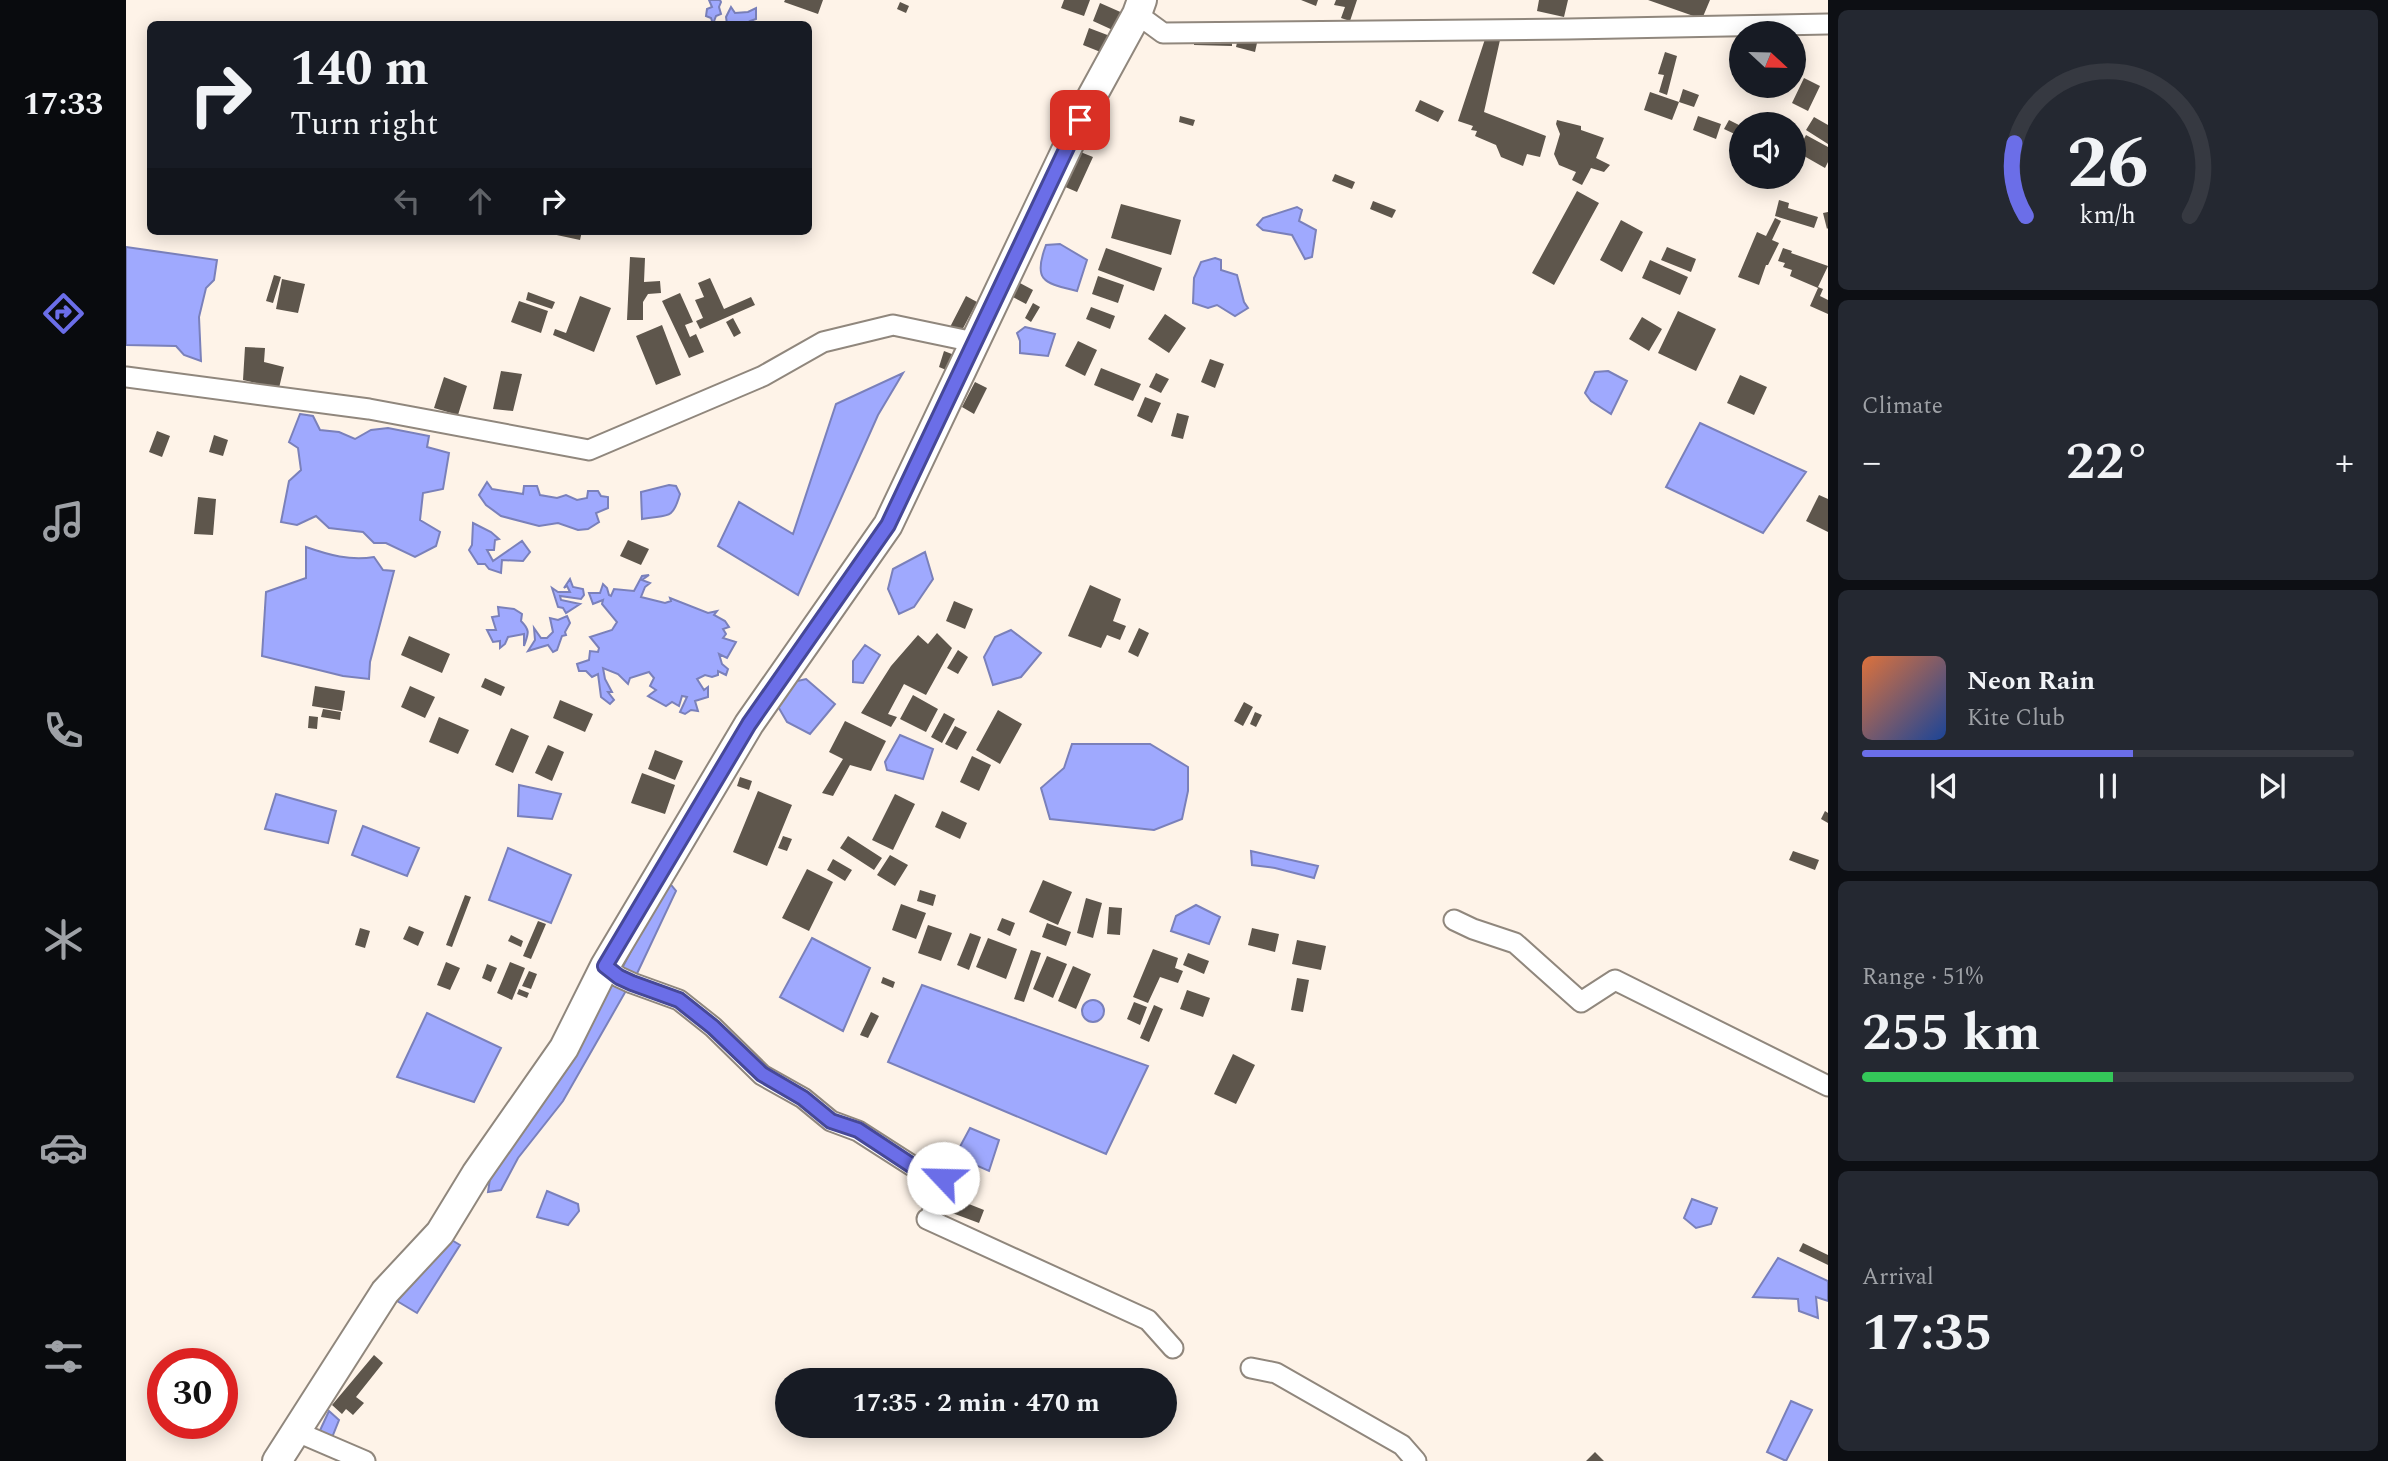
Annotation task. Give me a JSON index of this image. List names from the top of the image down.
{
  "north": "right",
  "page": {
    "tabs": "17:33",
    "turn": ["140 m", "Turn right"],
    "tile": [
      "Climate",
      ["Range · 51%", "255 km"],
      ["Arrival", "17:35"]
    ],
    "heat": ["−", "22°", "+"],
    "song": ["Neon Rain", "Kite Club"],
    "limit": "30",
    "trip": "17:35 · 2 min · 470 m",
    "gauge": ["26", "km/h"]
  }
}
